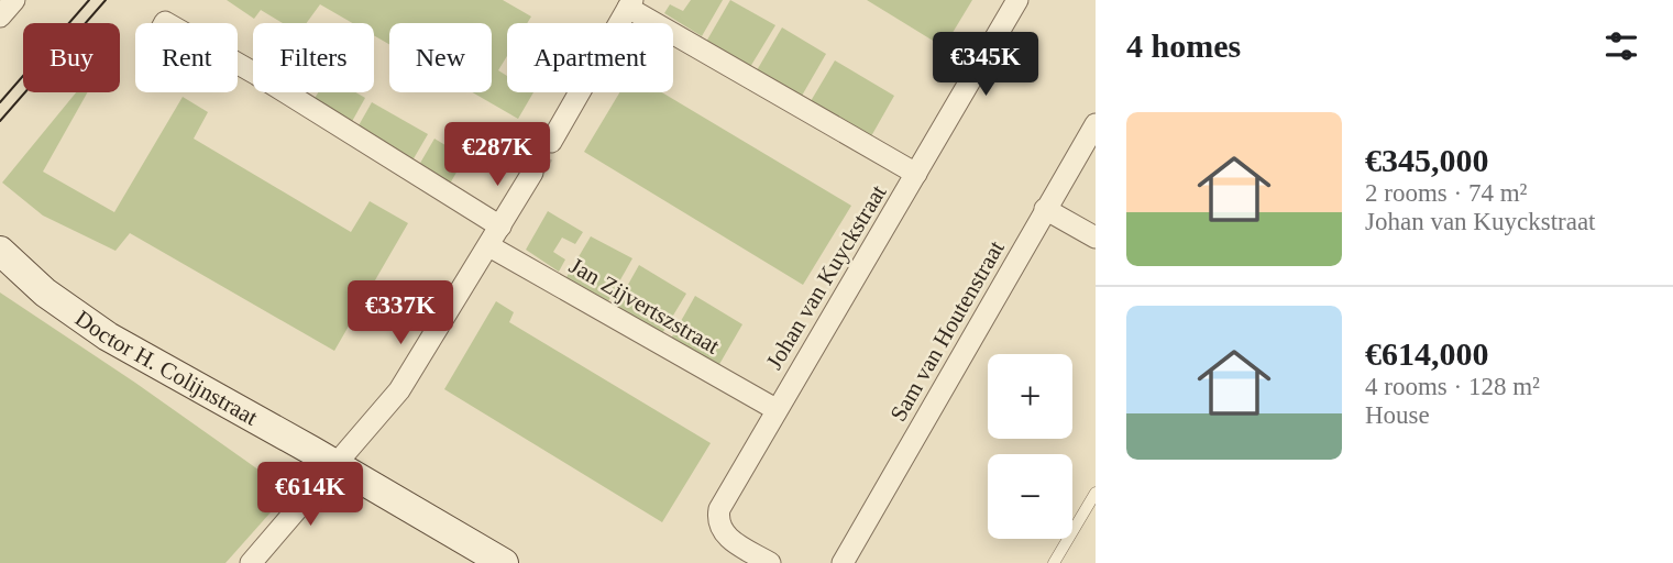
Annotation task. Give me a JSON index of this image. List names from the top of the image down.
{
  "streets": {
    "street": [
      "Johan van Kuyckstraat",
      "Jan Zijvertszstraat",
      "Sam van Houtenstraat",
      "Doctor H. Colijnstraat"
    ]
  },
  "crossings": [
    ["Johan van Kuyckstraat", "Jan Zijvertszstraat"]
  ],
  "page": {
    "heading": "4 homes",
    "chip": [
      "Buy",
      "Rent",
      "Filters",
      "New",
      "Apartment"
    ],
    "price": [
      "€345K",
      "€287K",
      "€337K",
      "€614K"
    ],
    "list": [
      {
        "name": "€345,000",
        "note": "2 rooms · 74 m² · Johan van Kuyckstraat"
      },
      {
        "name": "€614,000",
        "note": "4 rooms · 128 m² · House"
      }
    ],
    "map_buttons": ["+", "−"]
  }
}
